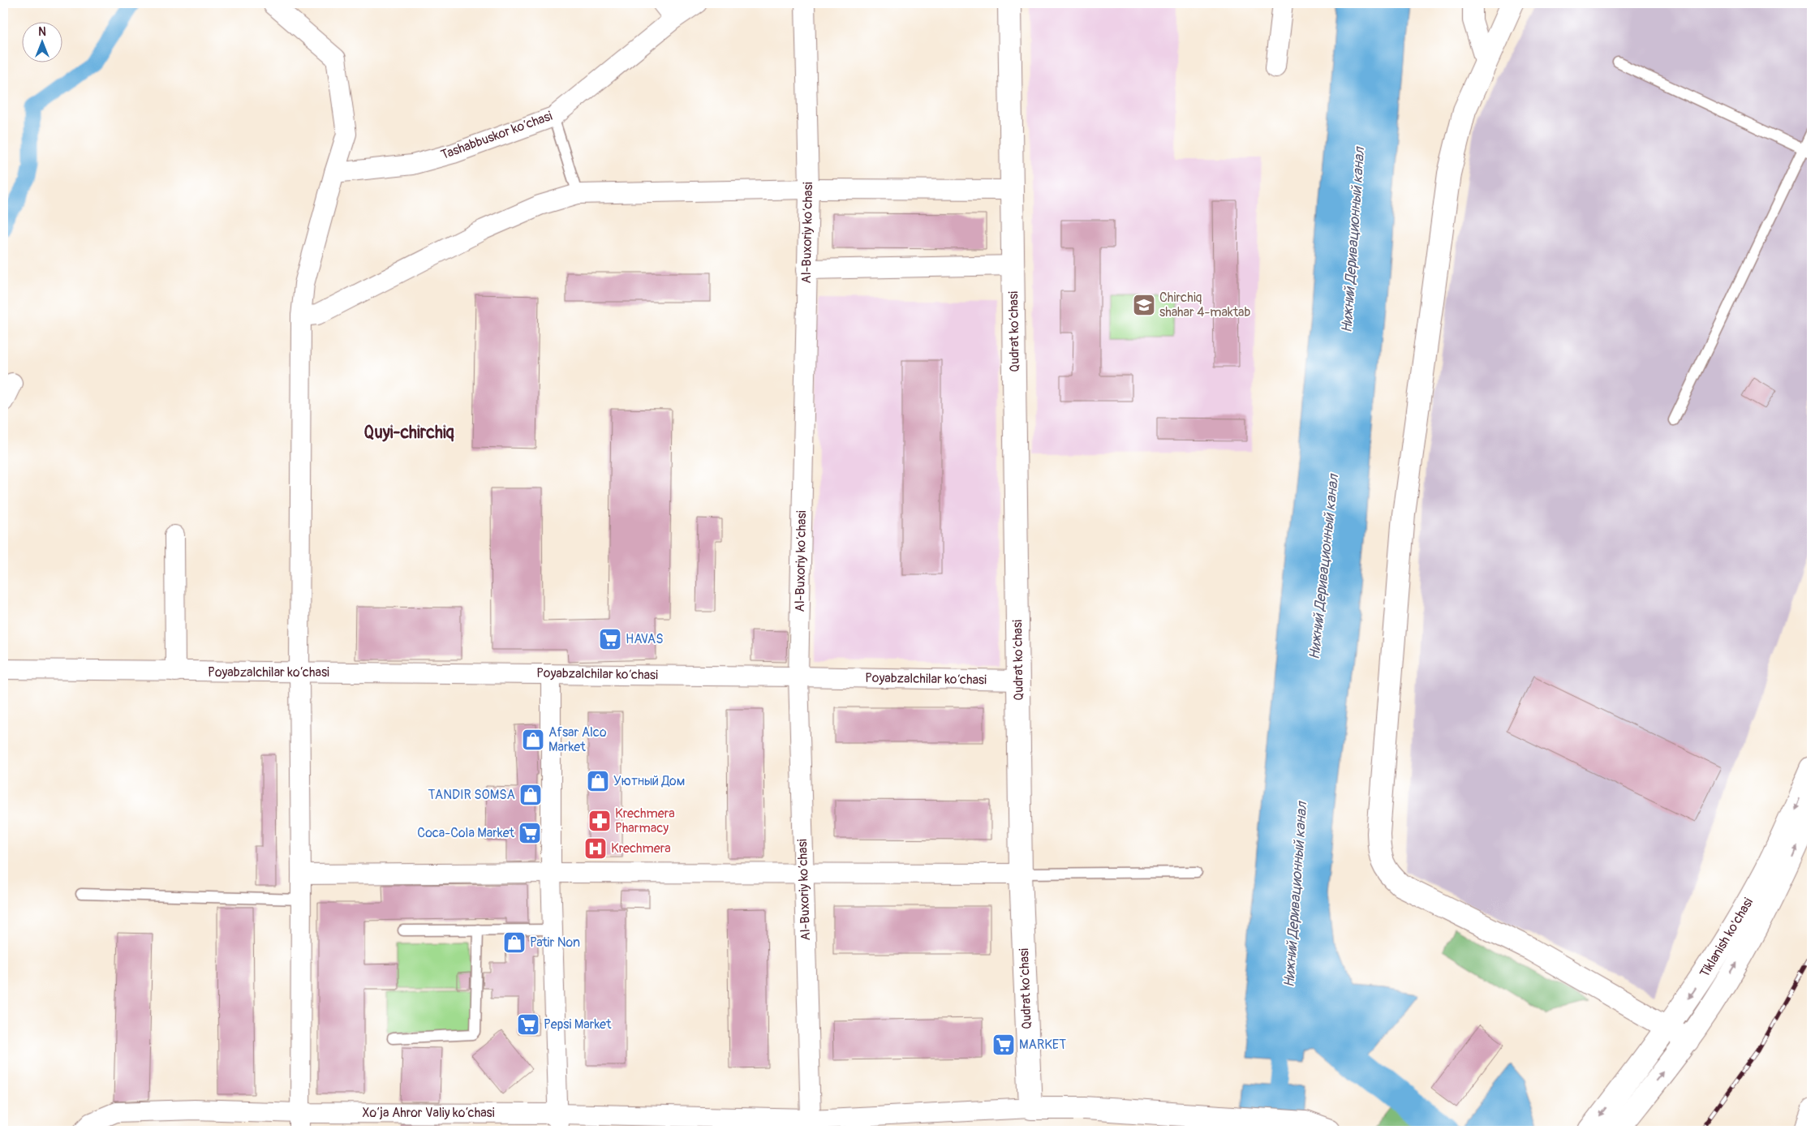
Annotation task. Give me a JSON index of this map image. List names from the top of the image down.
{
  "streets": {
    "street": [
      "Tashabbuskor ko‘chasi",
      "Al-Buxoriy ko‘chasi",
      "Qudrat ko‘chasi",
      "Poyabzalchilar ko‘chasi",
      "Tiklanish ko'chasi",
      "Xo‘ja Ahror Valiy ko‘chasi"
    ]
  },
  "crossings": [
    ["Al-Buxoriy ko‘chasi", "Poyabzalchilar ko‘chasi"],
    ["Al-Buxoriy ko‘chasi", "Xo‘ja Ahror Valiy ko‘chasi"],
    ["Qudrat ko‘chasi", "Poyabzalchilar ko‘chasi"],
    ["Qudrat ko‘chasi", "Xo‘ja Ahror Valiy ko‘chasi"]
  ],
  "districts": ["Quyi-chirchiq"],
  "water": ["Нижний Деривационный канал"],
  "places": {
    "school or university": ["Chirchiq shahar 4-maktab"],
    "supermarket": [
      "HAVAS",
      "Coca-Cola Market",
      "Pepsi Market",
      "MARKET"
    ],
    "shop": [
      "Afsar Alco Market",
      "Уютный Дом",
      "TANDIR SOMSA",
      "Patir Non"
    ],
    "pharmacy": ["Krechmera Pharmacy"],
    "hospital": ["Krechmera"]
  },
  "north": "top"
}
